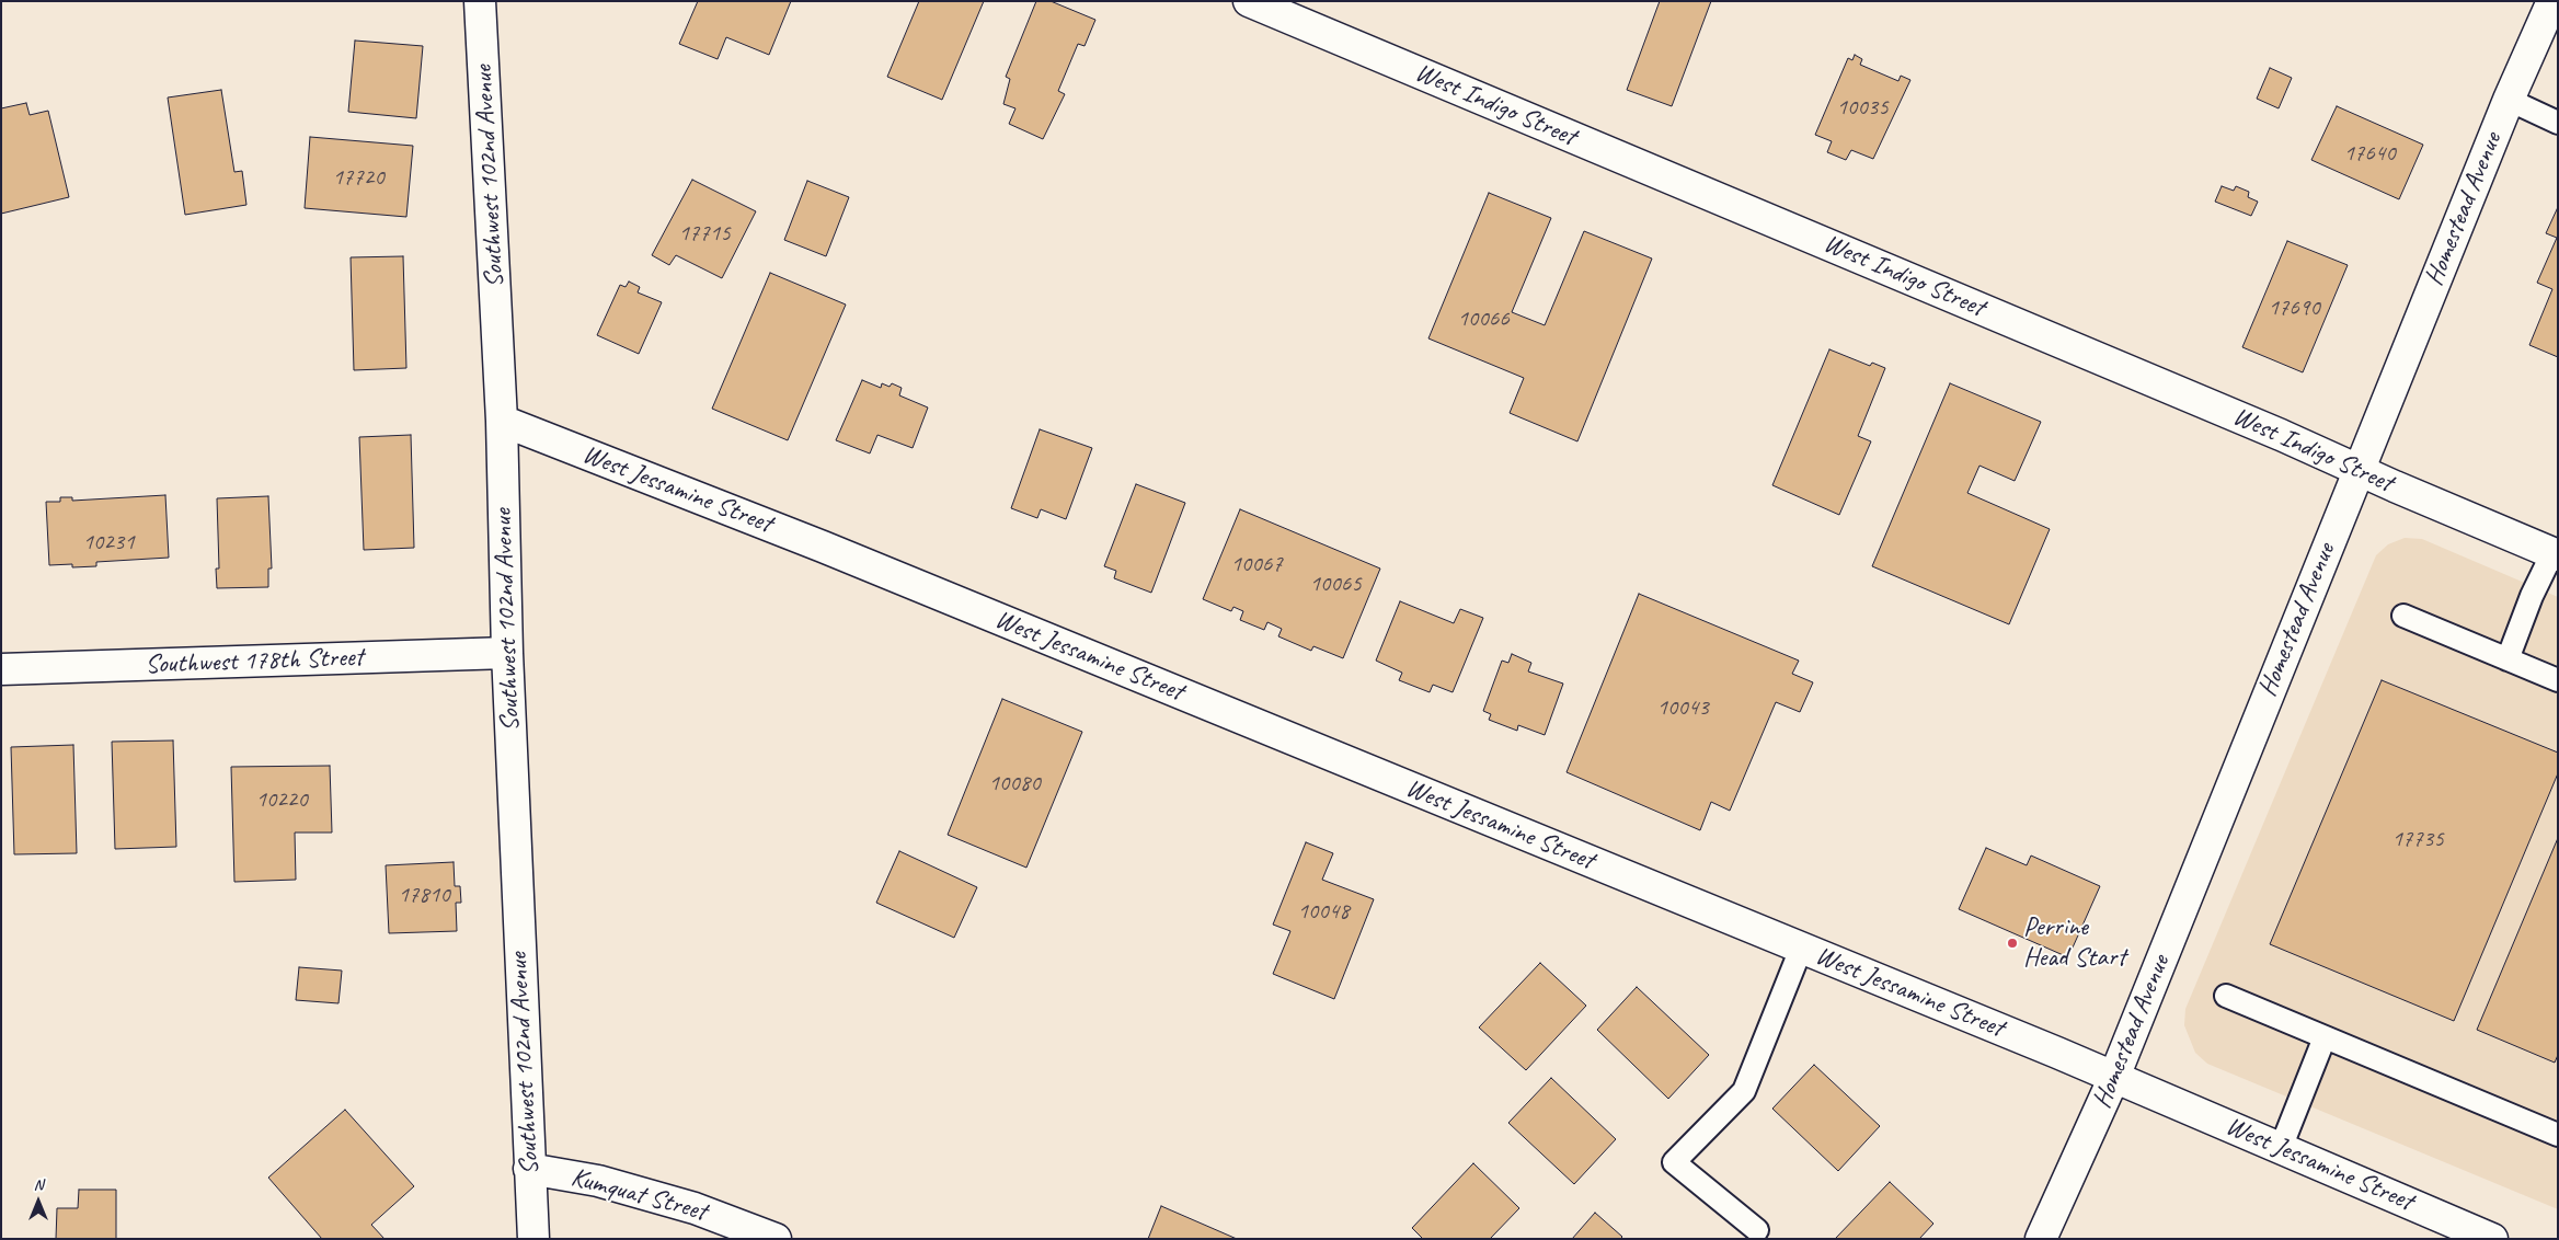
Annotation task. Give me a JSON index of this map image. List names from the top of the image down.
{
  "streets": {
    "street": [
      "West Indigo Street",
      "Southwest 102nd Avenue",
      "Homestead Avenue",
      "West Jessamine Street",
      "Southwest 178th Street",
      "Kumquat Street"
    ]
  },
  "crossings": [
    ["West Indigo Street", "Homestead Avenue"],
    ["Southwest 102nd Avenue", "West Jessamine Street"],
    ["Southwest 102nd Avenue", "Southwest 178th Street"],
    ["Southwest 102nd Avenue", "Kumquat Street"],
    ["Homestead Avenue", "West Jessamine Street"]
  ],
  "places": ["Perrine Head Start"],
  "house_numbers": [
    "10035",
    "17640",
    "17720",
    "17715",
    "17690",
    "10066",
    "10231",
    "10067",
    "10065",
    "10043",
    "10080",
    "10220",
    "17735",
    "17810",
    "10048"
  ],
  "north": "top"
}
